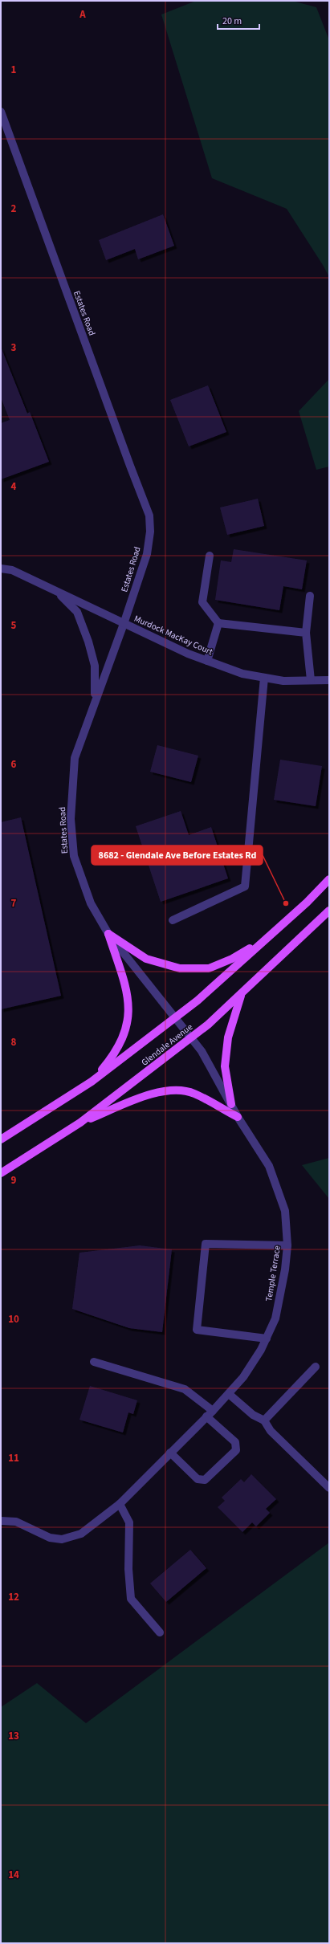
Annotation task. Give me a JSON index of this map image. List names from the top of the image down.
{
  "streets": {
    "main road": ["Glendale Avenue"],
    "street": ["Estates Road", "Murdock MacKay Court", "Temple Terrace"]
  },
  "crossings": [
    ["Estates Road", "Murdock MacKay Court"],
    ["Estates Road", "Glendale Avenue"],
    ["Estates Road", "Temple Terrace"],
    ["Glendale Avenue", "Temple Terrace"]
  ],
  "places": ["8682 - Glendale Ave Before Estates Rd"],
  "scale_bar": "20 m",
  "grid": {
    "columns": ["A"],
    "rows": [
      "1",
      "2",
      "3",
      "4",
      "5",
      "6",
      "7",
      "8",
      "9",
      "10",
      "11",
      "12",
      "13",
      "14"
    ]
  }
}
